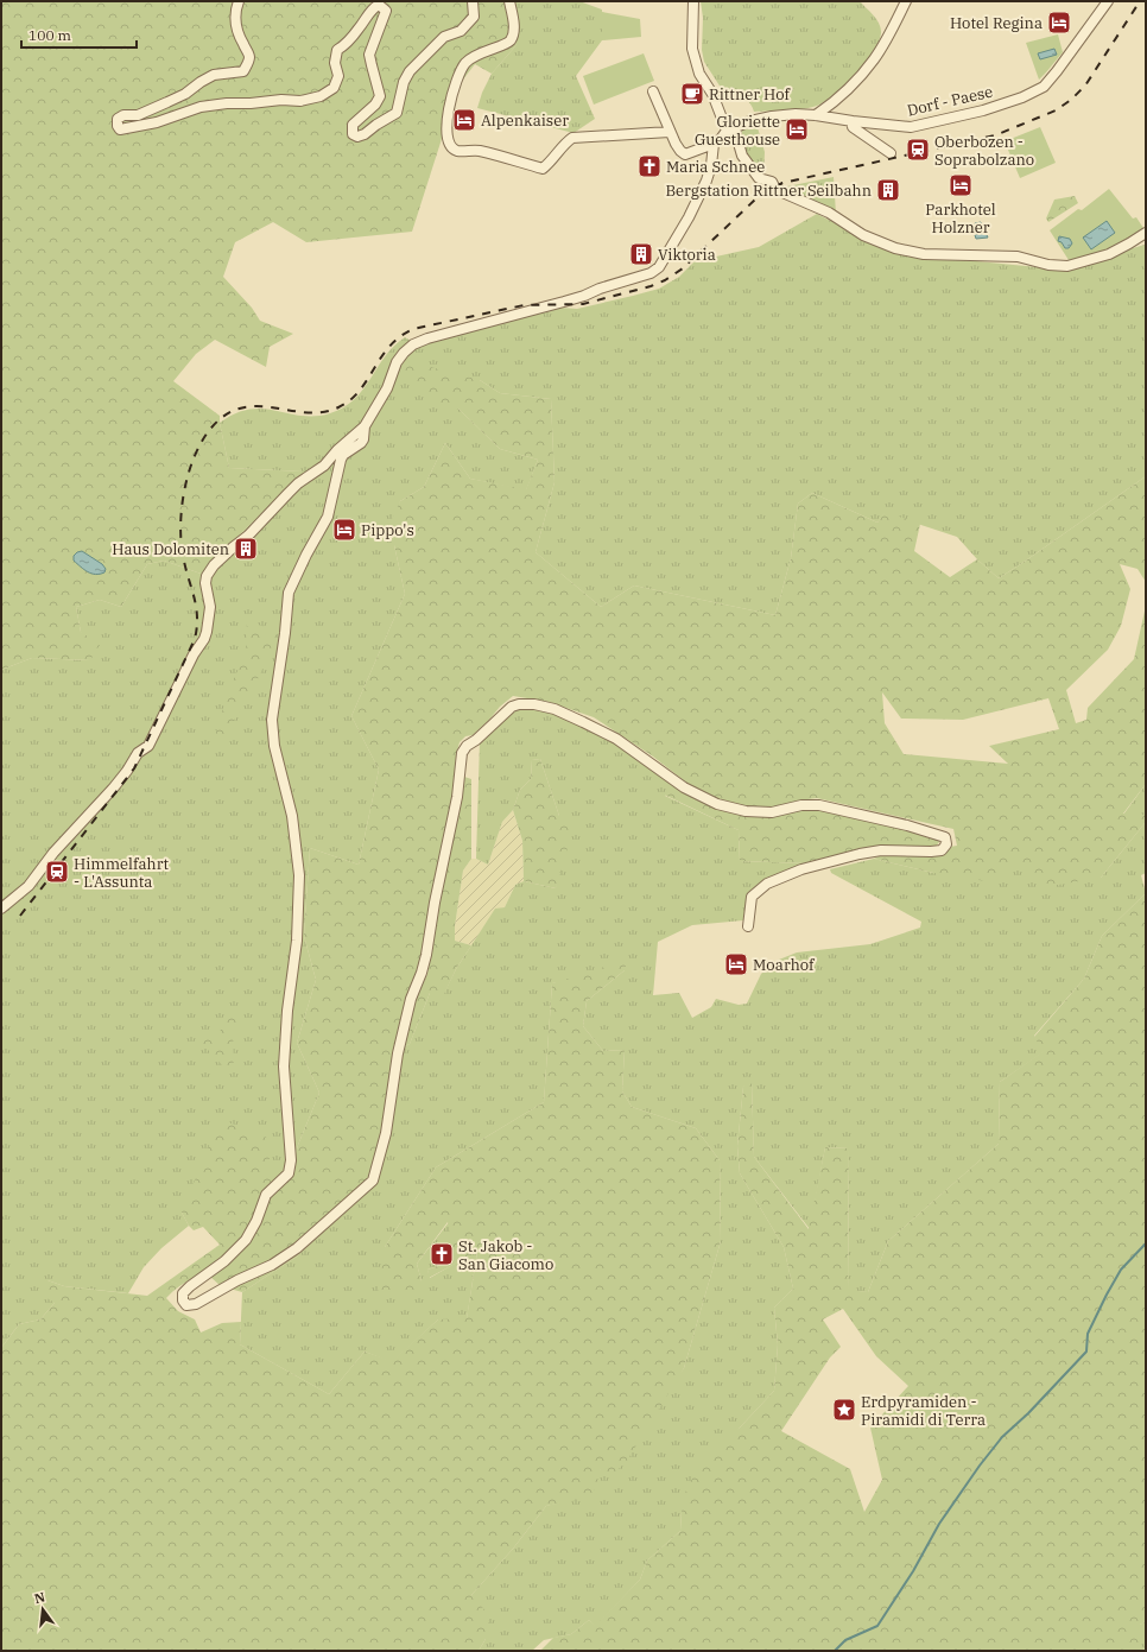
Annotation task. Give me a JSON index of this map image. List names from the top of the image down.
{
  "streets": {
    "street": ["Dorf - Paese"]
  },
  "places": {
    "hotel": [
      "Hotel Regina",
      "Alpenkaiser",
      "Gloriette Guesthouse",
      "Parkhotel Holzner",
      "Pippo's",
      "Moarhof"
    ],
    "cafe": ["Rittner Hof"],
    "station": ["Oberbozen - Soprabolzano", "Himmelfahrt - L'Assunta"],
    "church": ["Maria Schnee", "St. Jakob - San Giacomo"],
    "building": ["Bergstation Rittner Seilbahn", "Viktoria", "Haus Dolomiten"],
    "place": ["Erdpyramiden - Piramidi di Terra"]
  },
  "scale_bar": "100 m",
  "north": "top"
}
